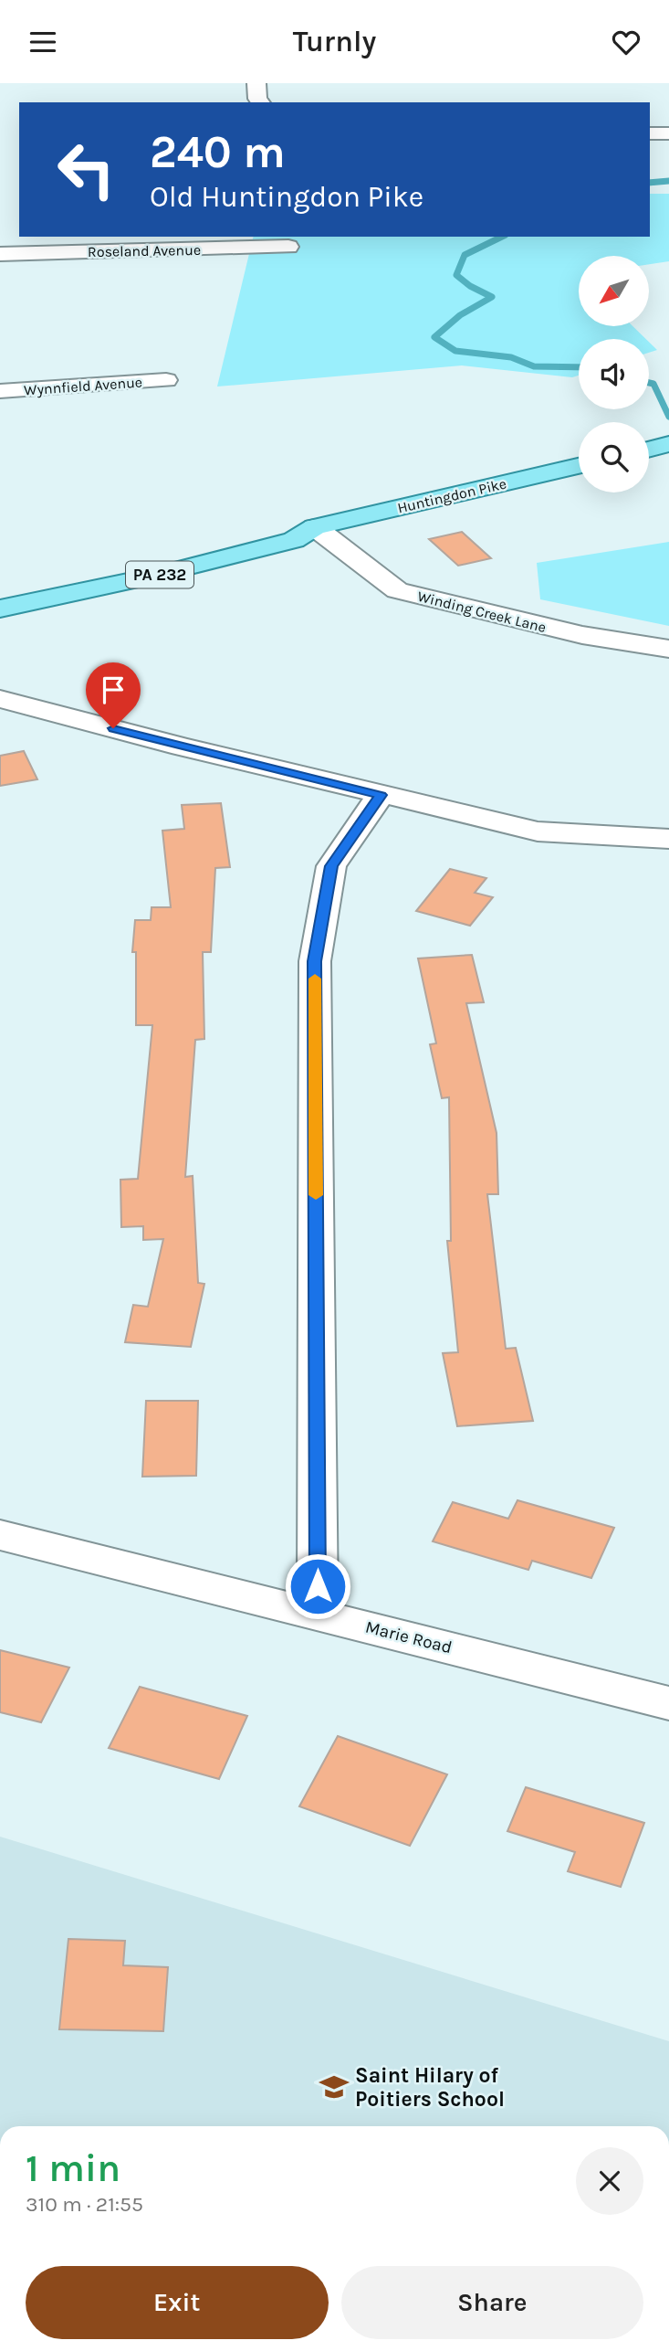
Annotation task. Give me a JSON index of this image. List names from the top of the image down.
{
  "streets": {
    "main road": ["Huntingdon Pike", "PA 232"],
    "street": [
      "Roseland Avenue",
      "Wynnfield Avenue",
      "Winding Creek Lane",
      "Marie Road"
    ]
  },
  "crossings": [
    ["Huntingdon Pike", "Winding Creek Lane"]
  ],
  "places": {
    "school or university": ["Saint Hilary of Poitiers School"]
  },
  "north": "bottom left",
  "page": {
    "header": "Turnly",
    "turn": ["240 m", "Old Huntingdon Pike"],
    "heading": ["1 min", "310 m · 21:55"],
    "buttons": ["Exit", "Share"]
  }
}
